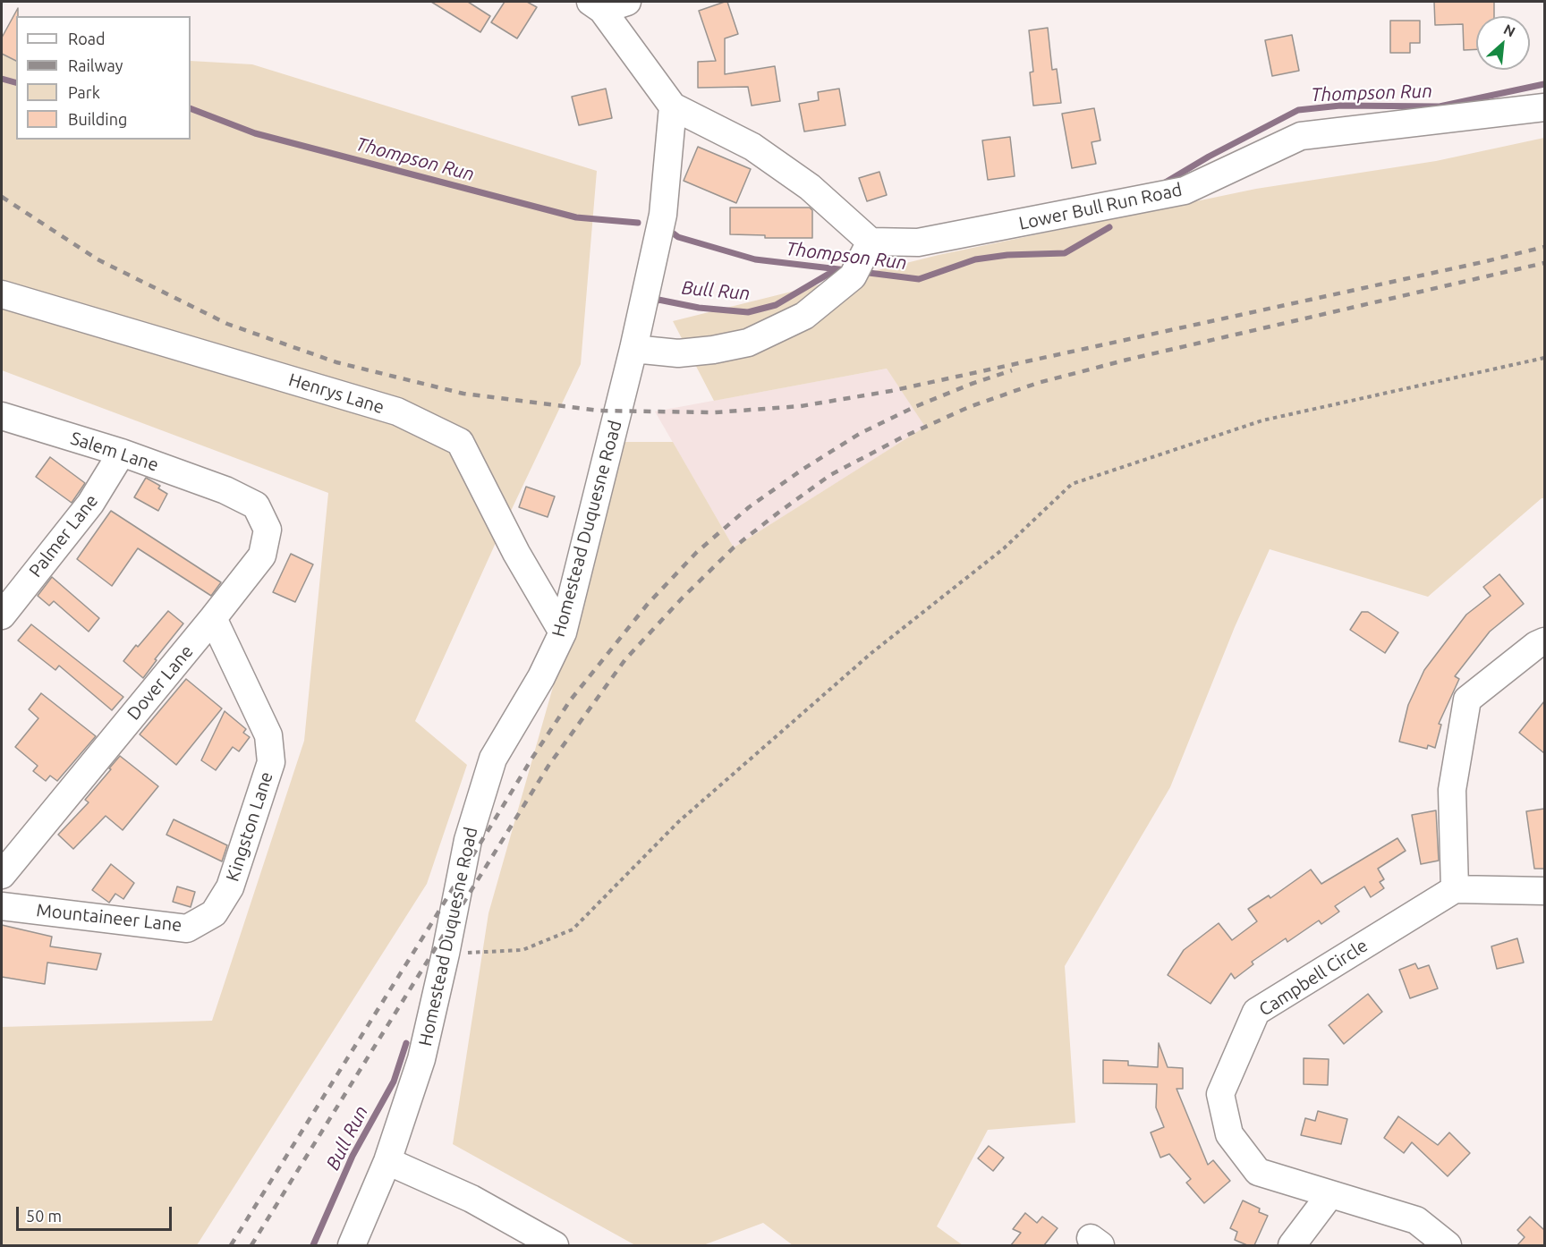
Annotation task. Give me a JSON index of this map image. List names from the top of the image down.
{
  "streets": {
    "street": [
      "Lower Bull Run Road",
      "Henrys Lane",
      "Salem Lane",
      "Homestead Duquesne Road",
      "Palmer Lane",
      "Dover Lane",
      "Kingston Lane",
      "Mountaineer Lane",
      "Campbell Circle"
    ]
  },
  "crossings": [
    ["Henrys Lane", "Homestead Duquesne Road"],
    ["Salem Lane", "Palmer Lane"],
    ["Salem Lane", "Dover Lane"],
    ["Dover Lane", "Kingston Lane"],
    ["Kingston Lane", "Mountaineer Lane"]
  ],
  "water": ["Thompson Run", "Bull Run"],
  "legend": [
    "Road",
    "Railway",
    "Park",
    "Building"
  ],
  "scale_bar": "50 m",
  "north": "top right"
}
